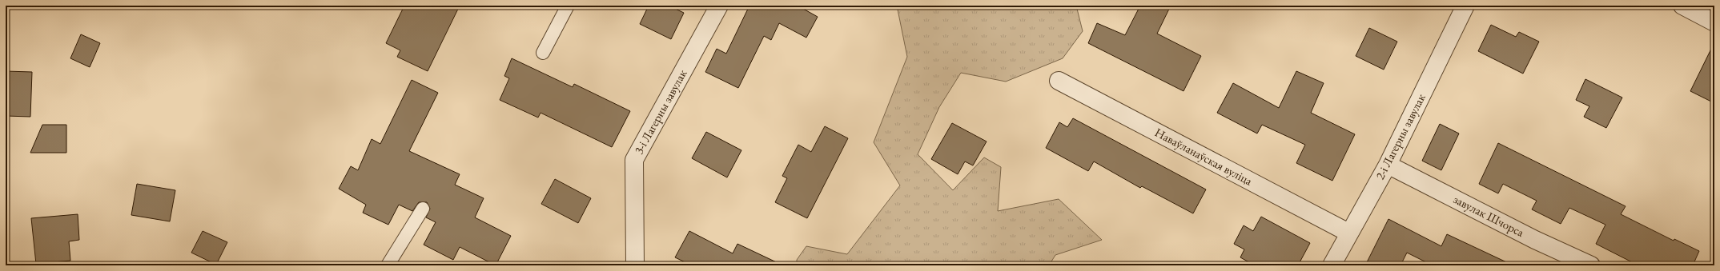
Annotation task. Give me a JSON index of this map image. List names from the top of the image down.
{
  "streets": {
    "street": [
      "3-і Лагерны завулак",
      "2-і Лагерны завулак",
      "Наваўланаўская вуліца",
      "завулак Шчорса"
    ]
  },
  "crossings": [
    ["2-і Лагерны завулак", "Наваўланаўская вуліца"],
    ["2-і Лагерны завулак", "завулак Шчорса"]
  ]
}
